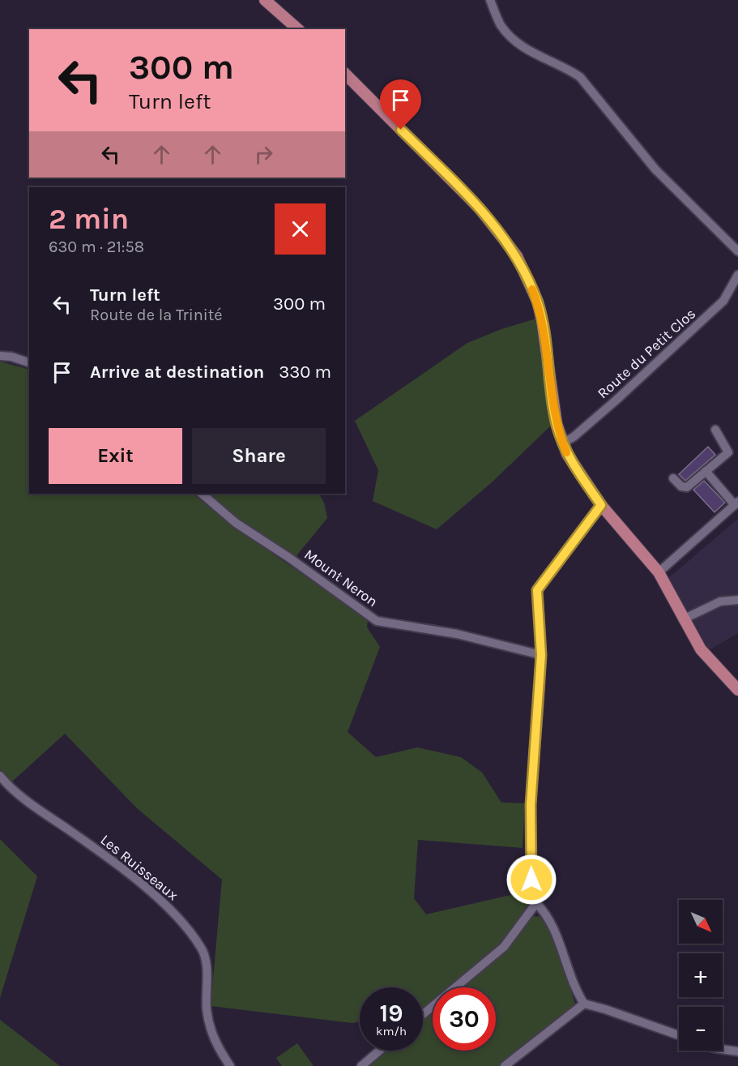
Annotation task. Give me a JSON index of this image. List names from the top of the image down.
{
  "streets": {
    "street": ["Route du Petit Clos", "Mount Neron", "Les Ruisseaux"]
  },
  "north": "bottom right",
  "page": {
    "turn": ["300 m", "Turn left"],
    "heading": ["2 min", "630 m · 21:58"],
    "list": [
      {
        "name": "Turn left",
        "note": "Route de la Trinité",
        "value": "300 m"
      },
      {
        "name": "Arrive at destination",
        "value": "330 m"
      }
    ],
    "buttons": ["Exit", "Share"],
    "map_buttons": ["+", "−"],
    "speed": "19 km/h",
    "limit": "30"
  }
}
